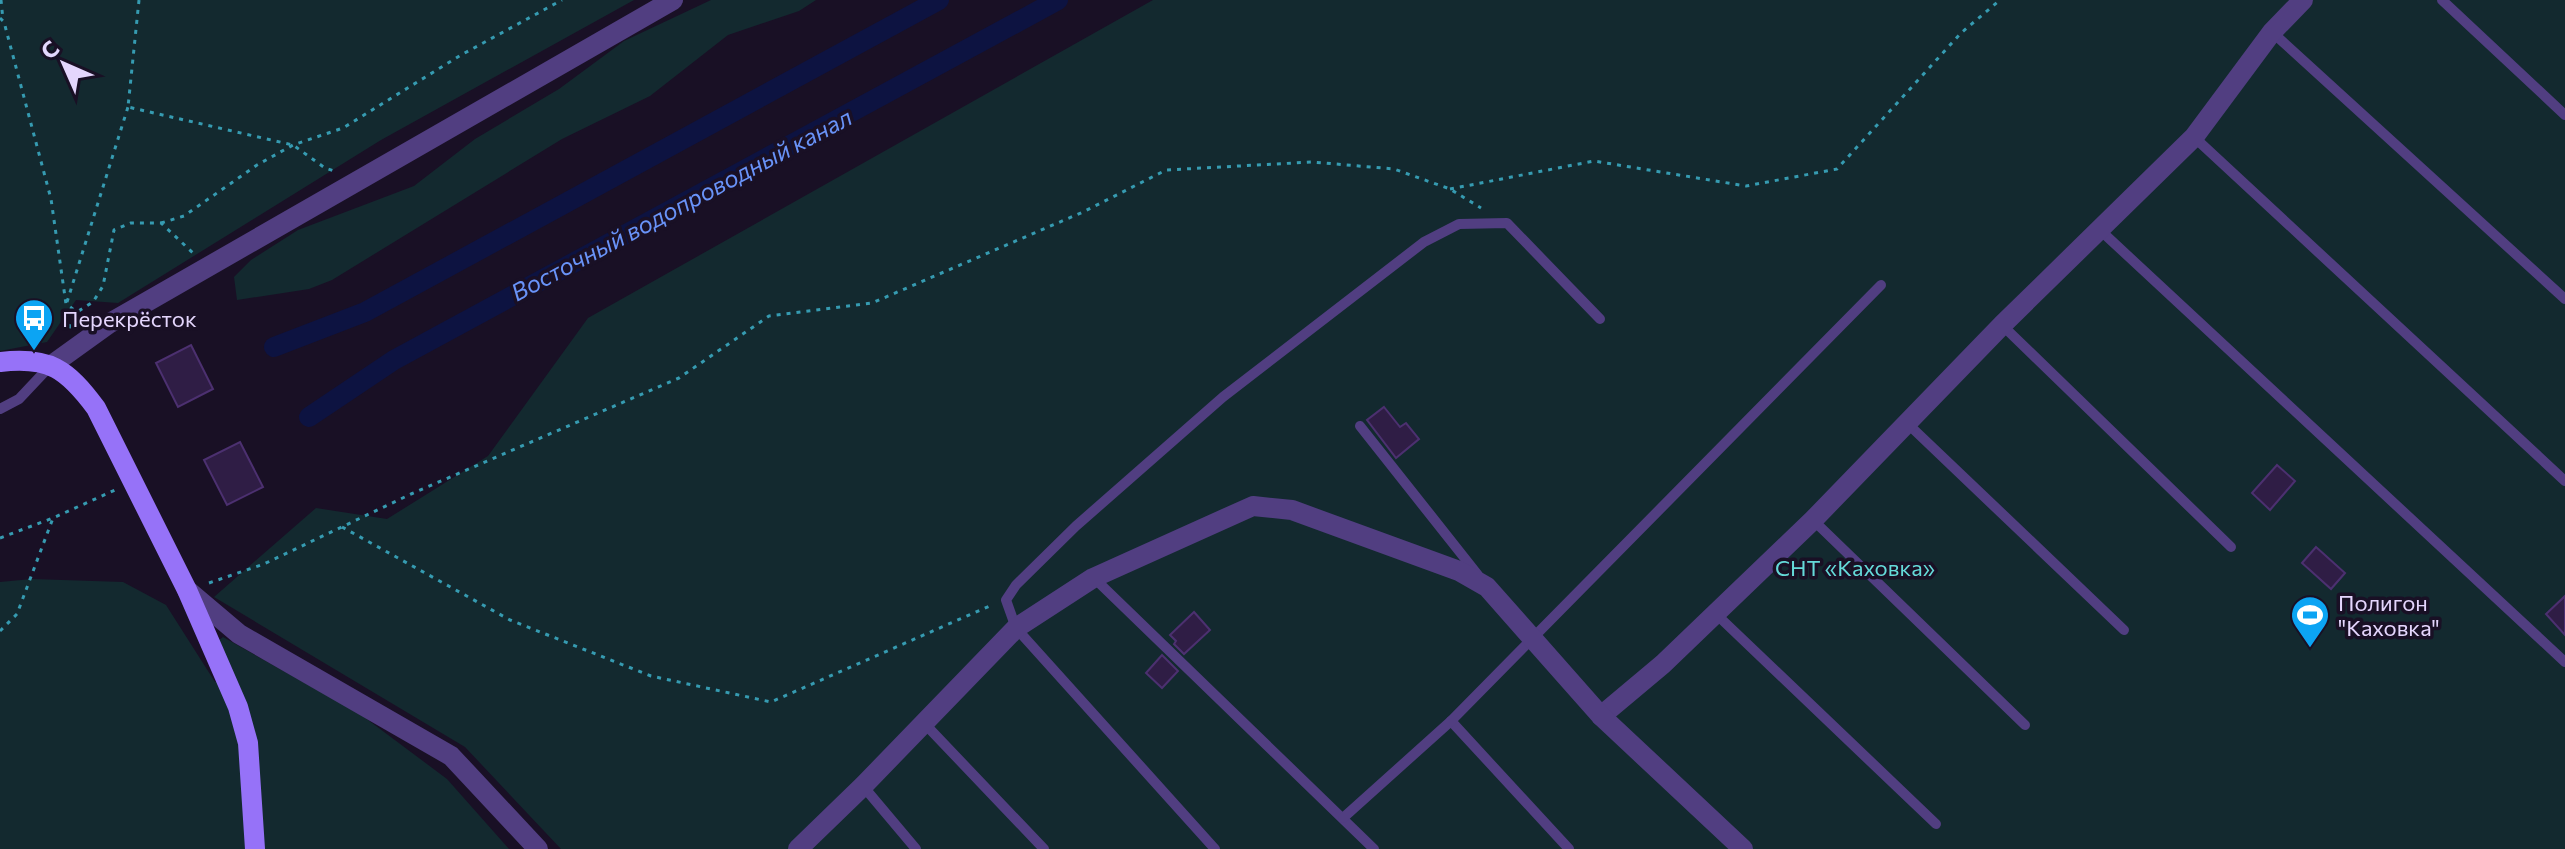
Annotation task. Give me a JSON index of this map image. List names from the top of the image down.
{
  "water": ["Восточный водопроводный канал"],
  "parks": ["СНТ «Каховка»"],
  "places": {
    "bus stop": ["Перекрёсток"],
    "sports": ["Полигон \"Каховка\""]
  },
  "north": "top left"
}
